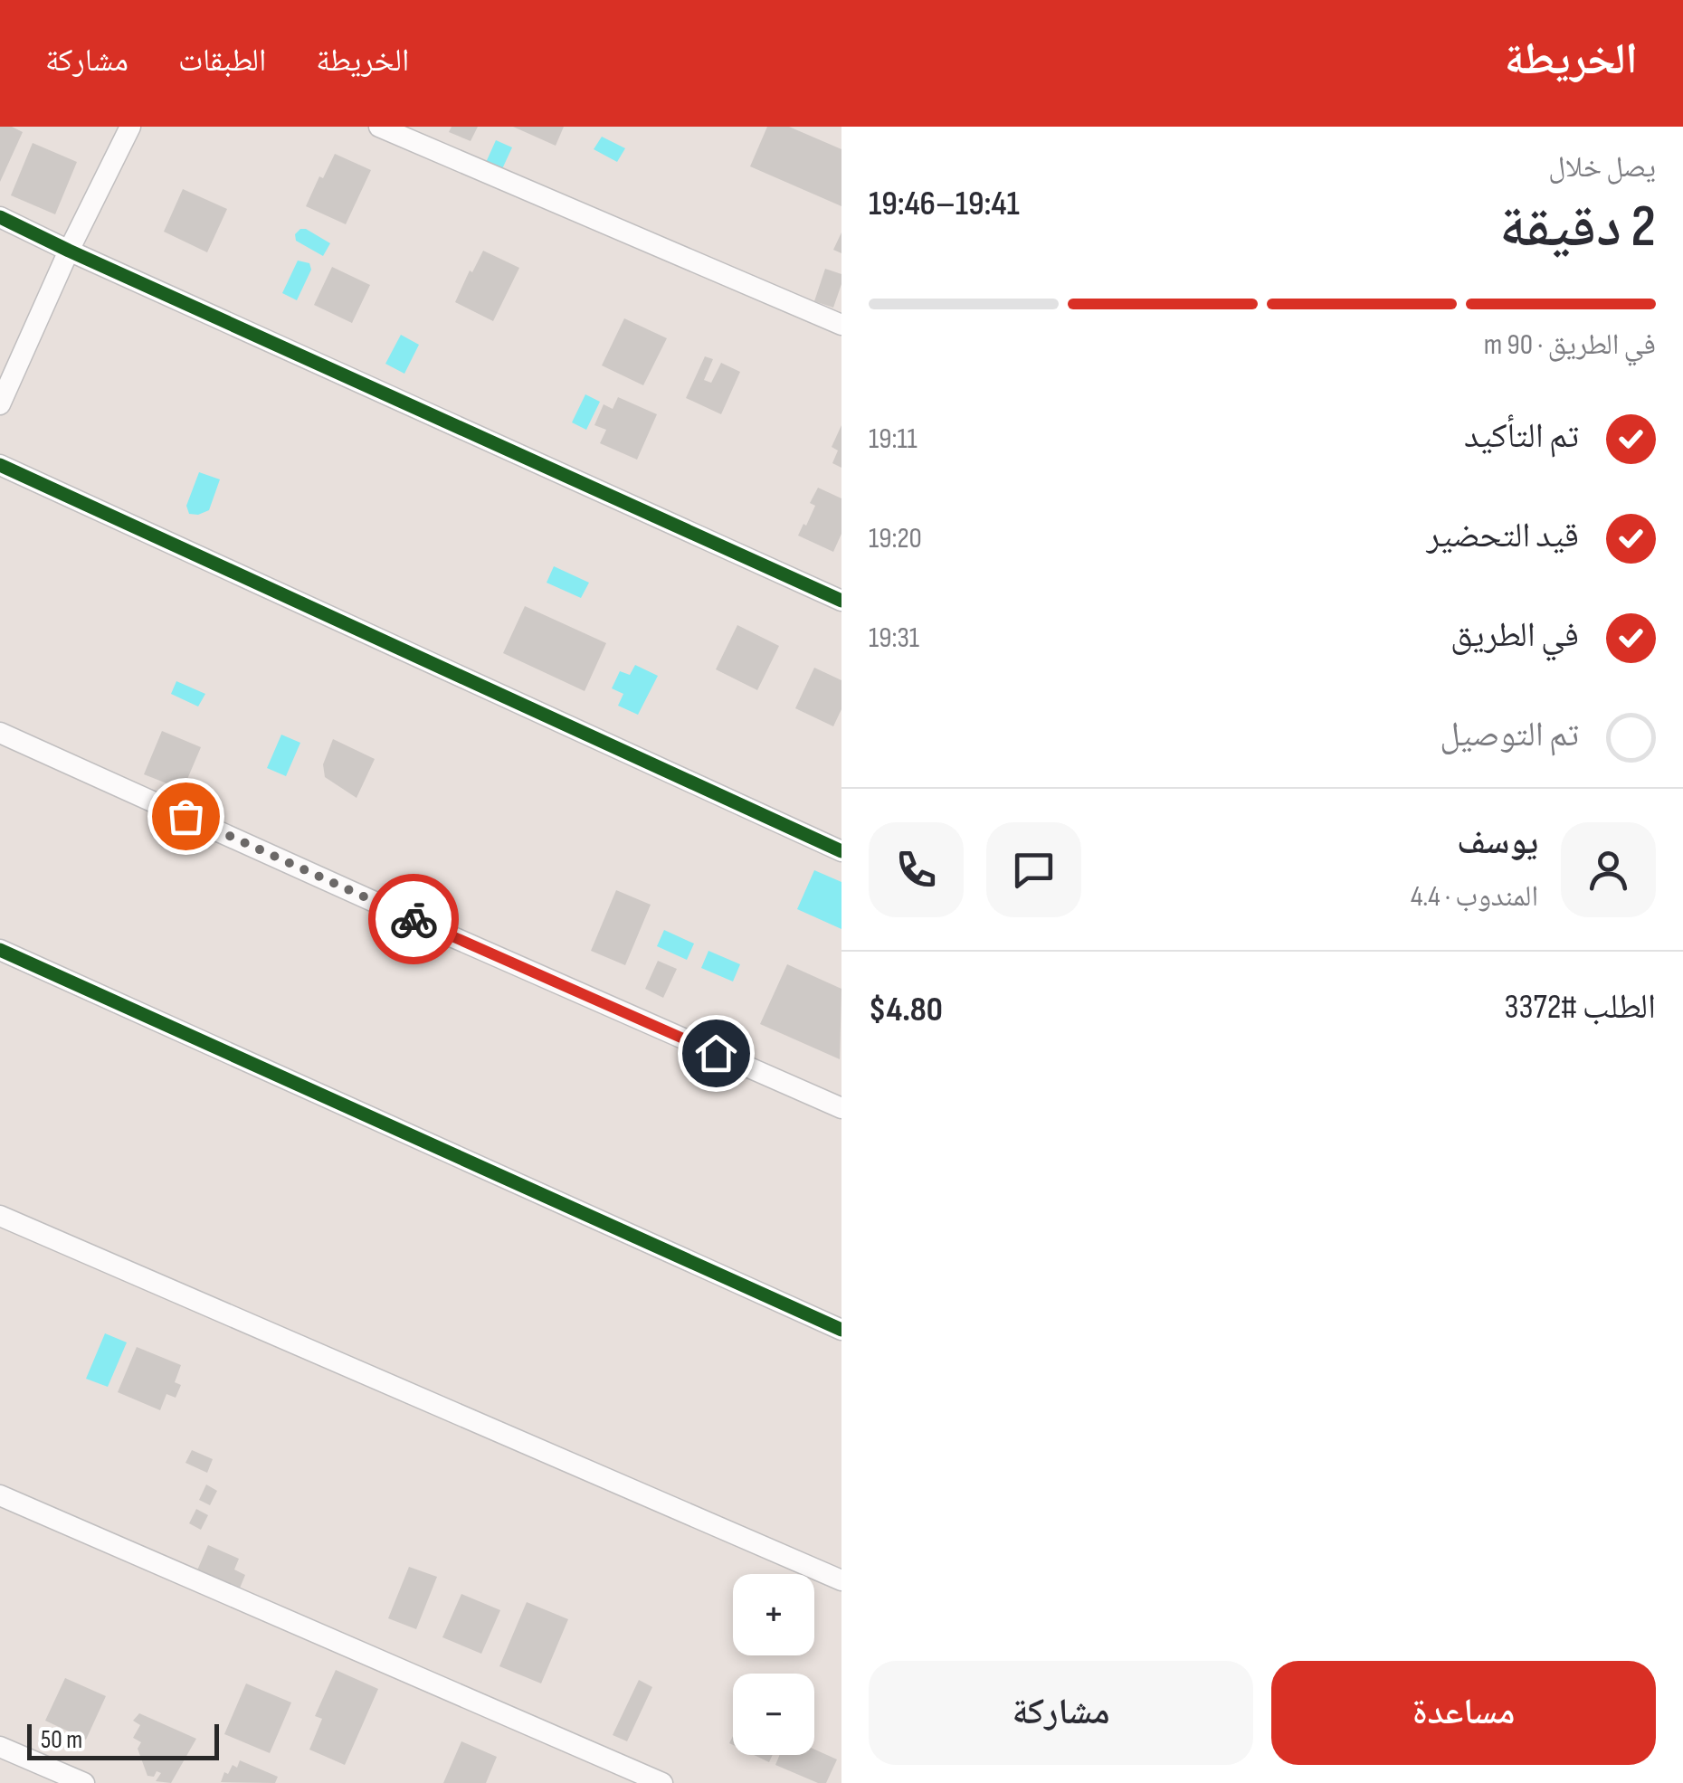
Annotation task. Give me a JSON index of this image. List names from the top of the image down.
{
  "scale_bar": "50 m",
  "page": {
    "header": "الخريطة",
    "nav": ["الخريطة", "الطبقات", "مشاركة"],
    "heading": ["2 دقيقة", "يصل خلال", "19:41–19:46"],
    "panel": [
      "يوسف",
      "المندوب · 4.4",
      "الطلب #3372",
      "$4.80"
    ],
    "bar": "في الطريق · 90 m",
    "list": [
      ["تم التأكيد", "19:11"],
      ["قيد التحضير", "19:20"],
      ["في الطريق", "19:31"],
      "تم التوصيل"
    ],
    "map_buttons": ["+", "−"],
    "buttons": ["مساعدة", "مشاركة"],
    "scale": "50 m"
  }
}
